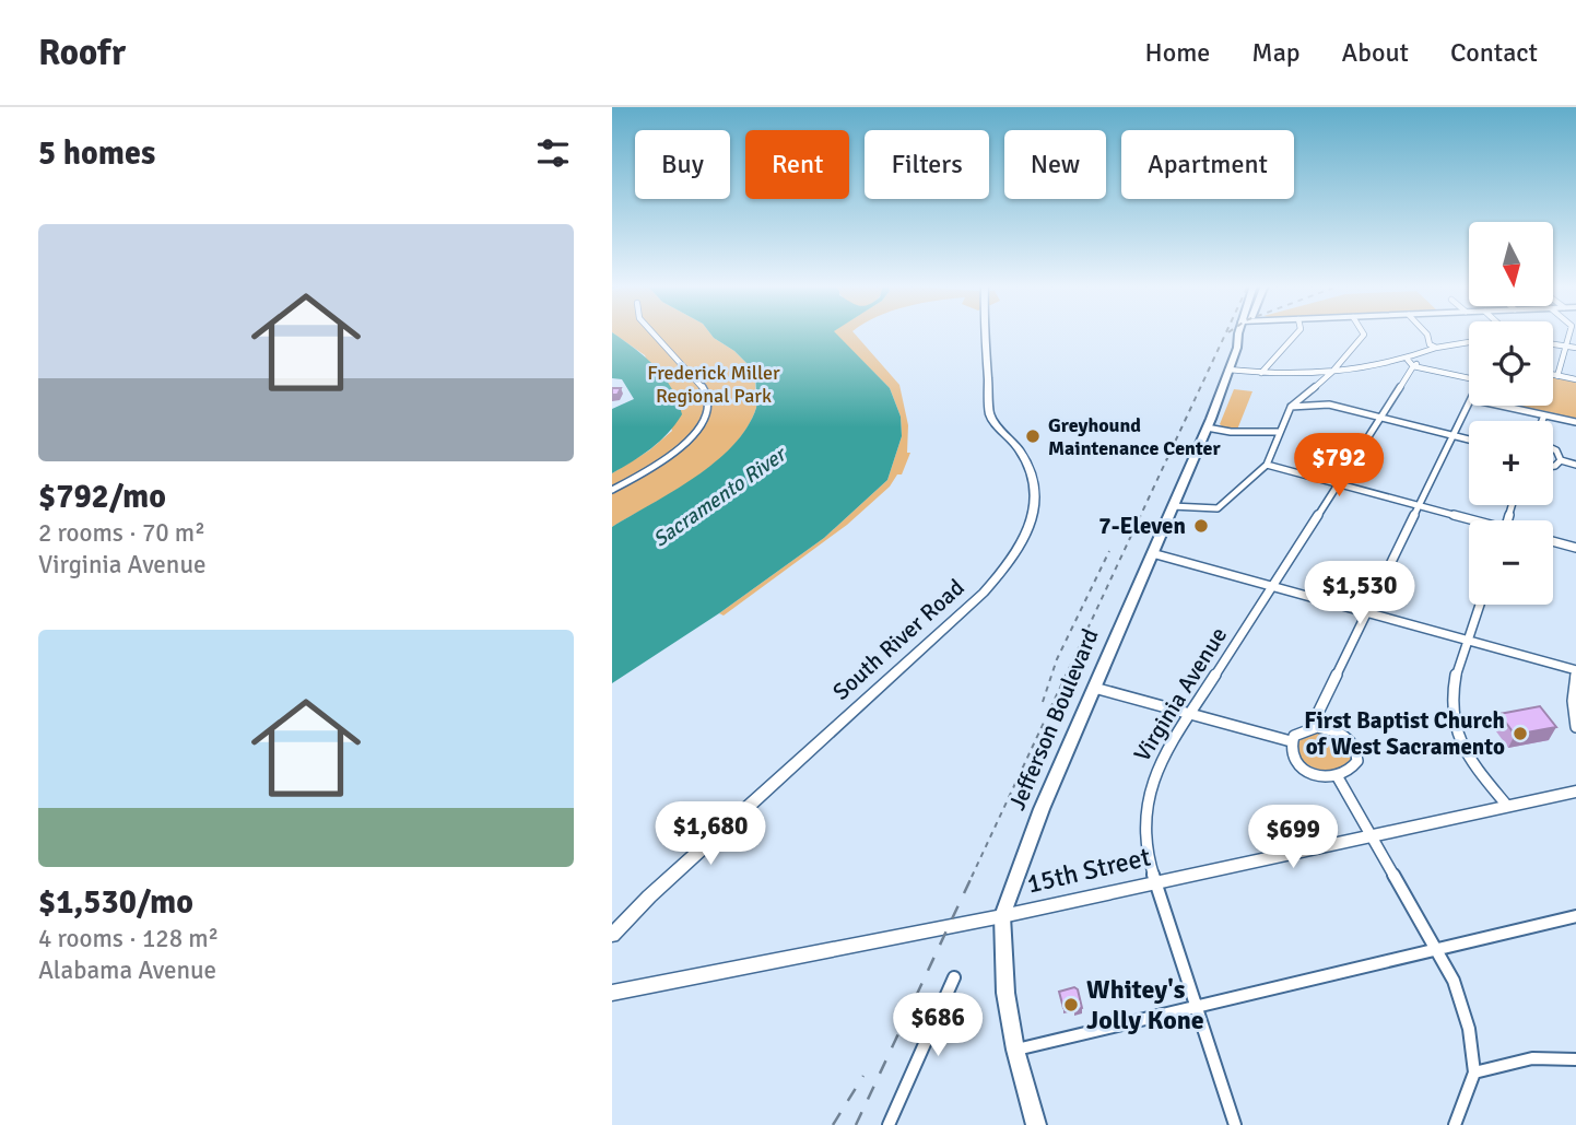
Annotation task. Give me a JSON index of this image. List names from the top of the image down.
{
  "streets": {
    "main road": ["Jefferson Boulevard"],
    "street": ["South River Road", "Virginia Avenue", "15th Street"]
  },
  "crossings": [
    ["Virginia Avenue", "15th Street"],
    ["Jefferson Boulevard", "15th Street"]
  ],
  "water": ["Sacramento River"],
  "parks": ["Frederick Miller Regional Park"],
  "places": [
    "Greyhound Maintenance Center",
    "7-Eleven",
    "First Baptist Church of West Sacramento",
    "Whitey's Jolly Kone"
  ],
  "north": "bottom",
  "page": {
    "header": "Roofr",
    "nav": [
      "Home",
      "Map",
      "About",
      "Contact"
    ],
    "heading": "5 homes",
    "chip": [
      "Buy",
      "Rent",
      "Filters",
      "New",
      "Apartment"
    ],
    "list": [
      {
        "name": "$792/mo",
        "note": "2 rooms · 70 m² · Virginia Avenue"
      },
      {
        "name": "$1,530/mo",
        "note": "4 rooms · 128 m² · Alabama Avenue"
      }
    ],
    "map_buttons": ["+", "−"],
    "price": [
      "$792",
      "$1,530",
      "$1,680",
      "$699",
      "$686"
    ]
  }
}
